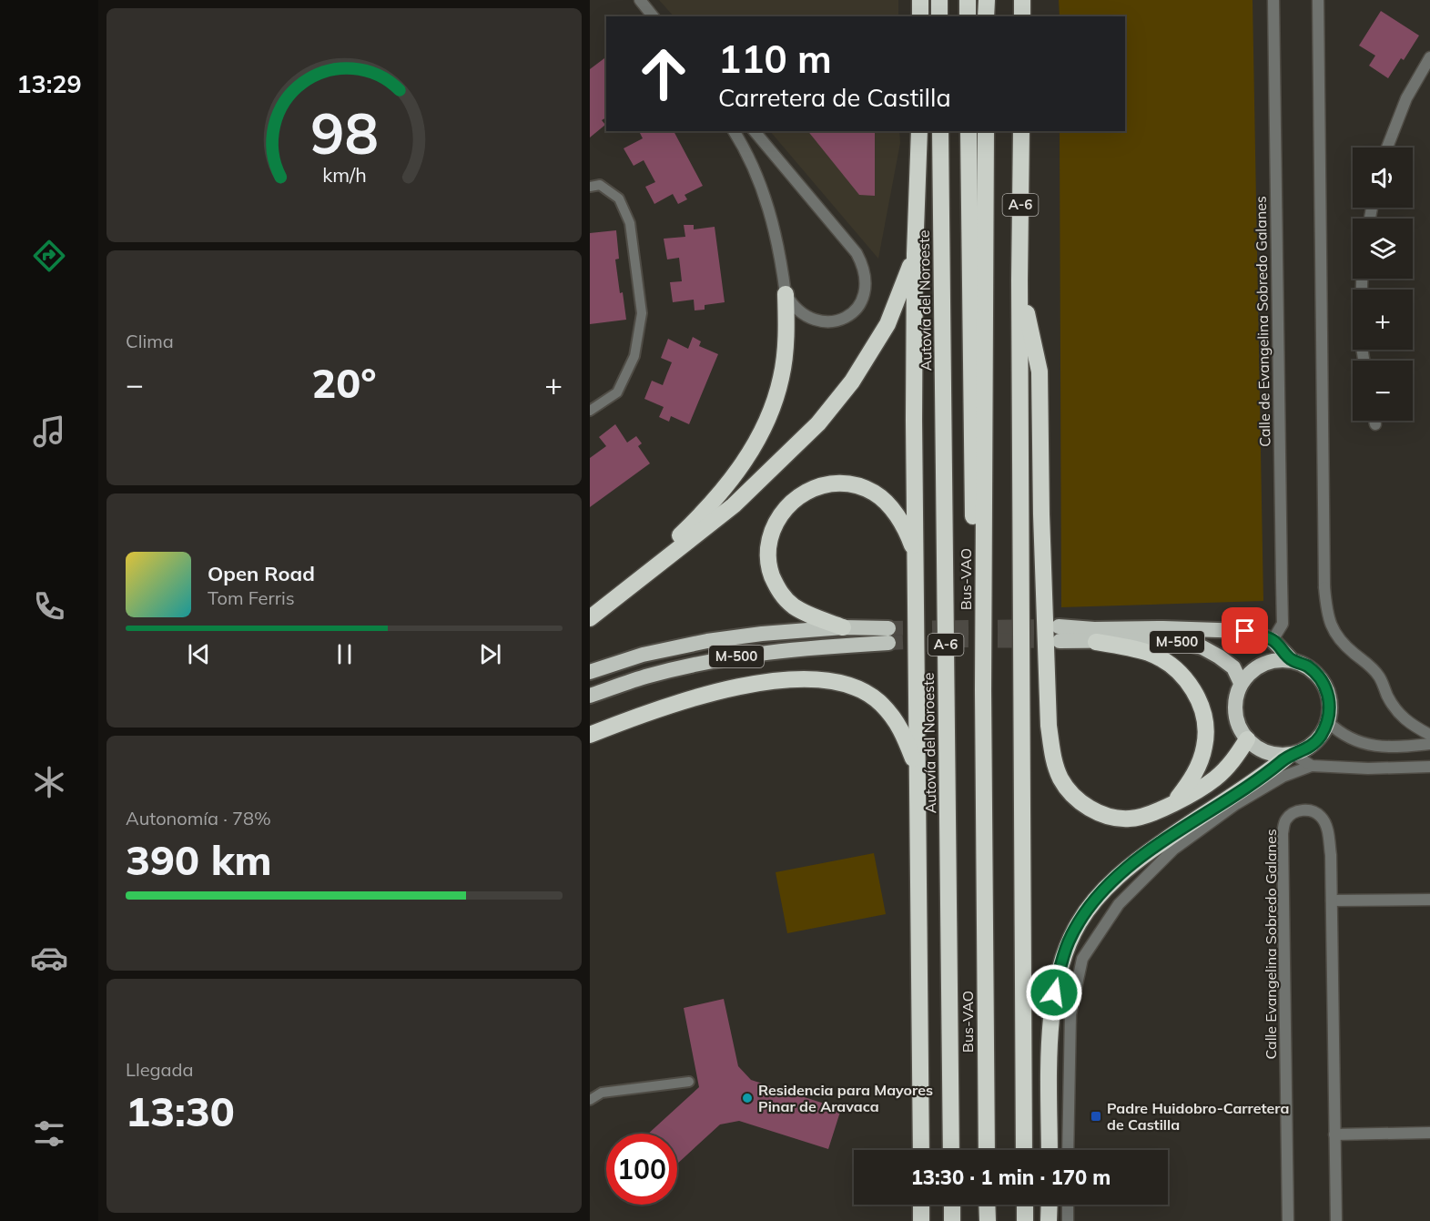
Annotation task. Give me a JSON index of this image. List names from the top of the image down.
{
  "streets": {
    "highway": [
      "A-6",
      "Autovía del Noroeste",
      "Bus-VAO",
      "M-500"
    ],
    "street": ["Calle de Evangelina Sobredo Galanes", "Calle Evangelina Sobredo Galanes"]
  },
  "crossings": [
    ["Calle de Evangelina Sobredo Galanes", "M-500"]
  ],
  "places": {
    "other": ["Residencia para Mayores Pinar de Aravaca"],
    "transit": ["Padre Huidobro-Carretera de Castilla"]
  },
  "page": {
    "tabs": "13:29",
    "turn": ["110 m", "Carretera de Castilla"],
    "map_buttons": ["+", "−"],
    "tile": [
      "Clima",
      ["Autonomía · 78%", "390 km"],
      ["Llegada", "13:30"]
    ],
    "heat": ["−", "20°", "+"],
    "song": ["Open Road", "Tom Ferris"],
    "limit": "100",
    "trip": "13:30 · 1 min · 170 m",
    "gauge": ["98", "km/h"]
  }
}
